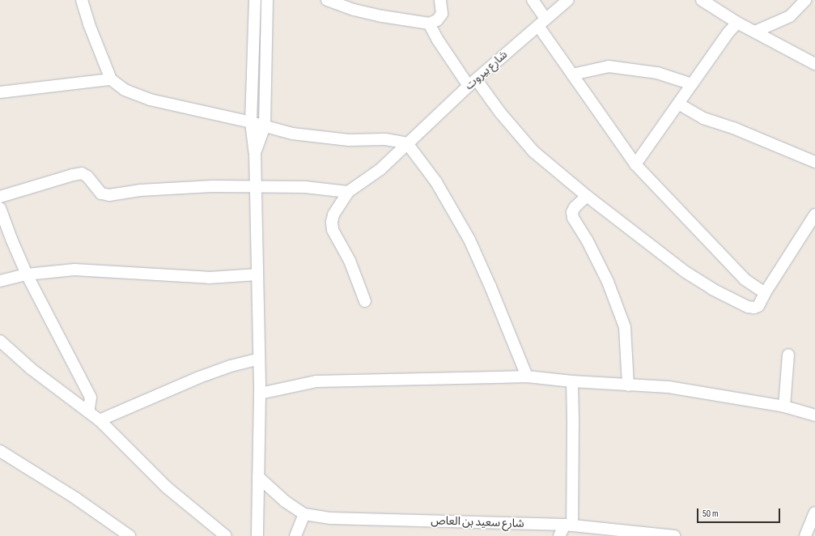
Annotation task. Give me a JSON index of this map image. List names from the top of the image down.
{
  "streets": {
    "street": ["شارع بيروت", "شارع سعيد بن العاص"]
  },
  "scale_bar": "50 m"
}
